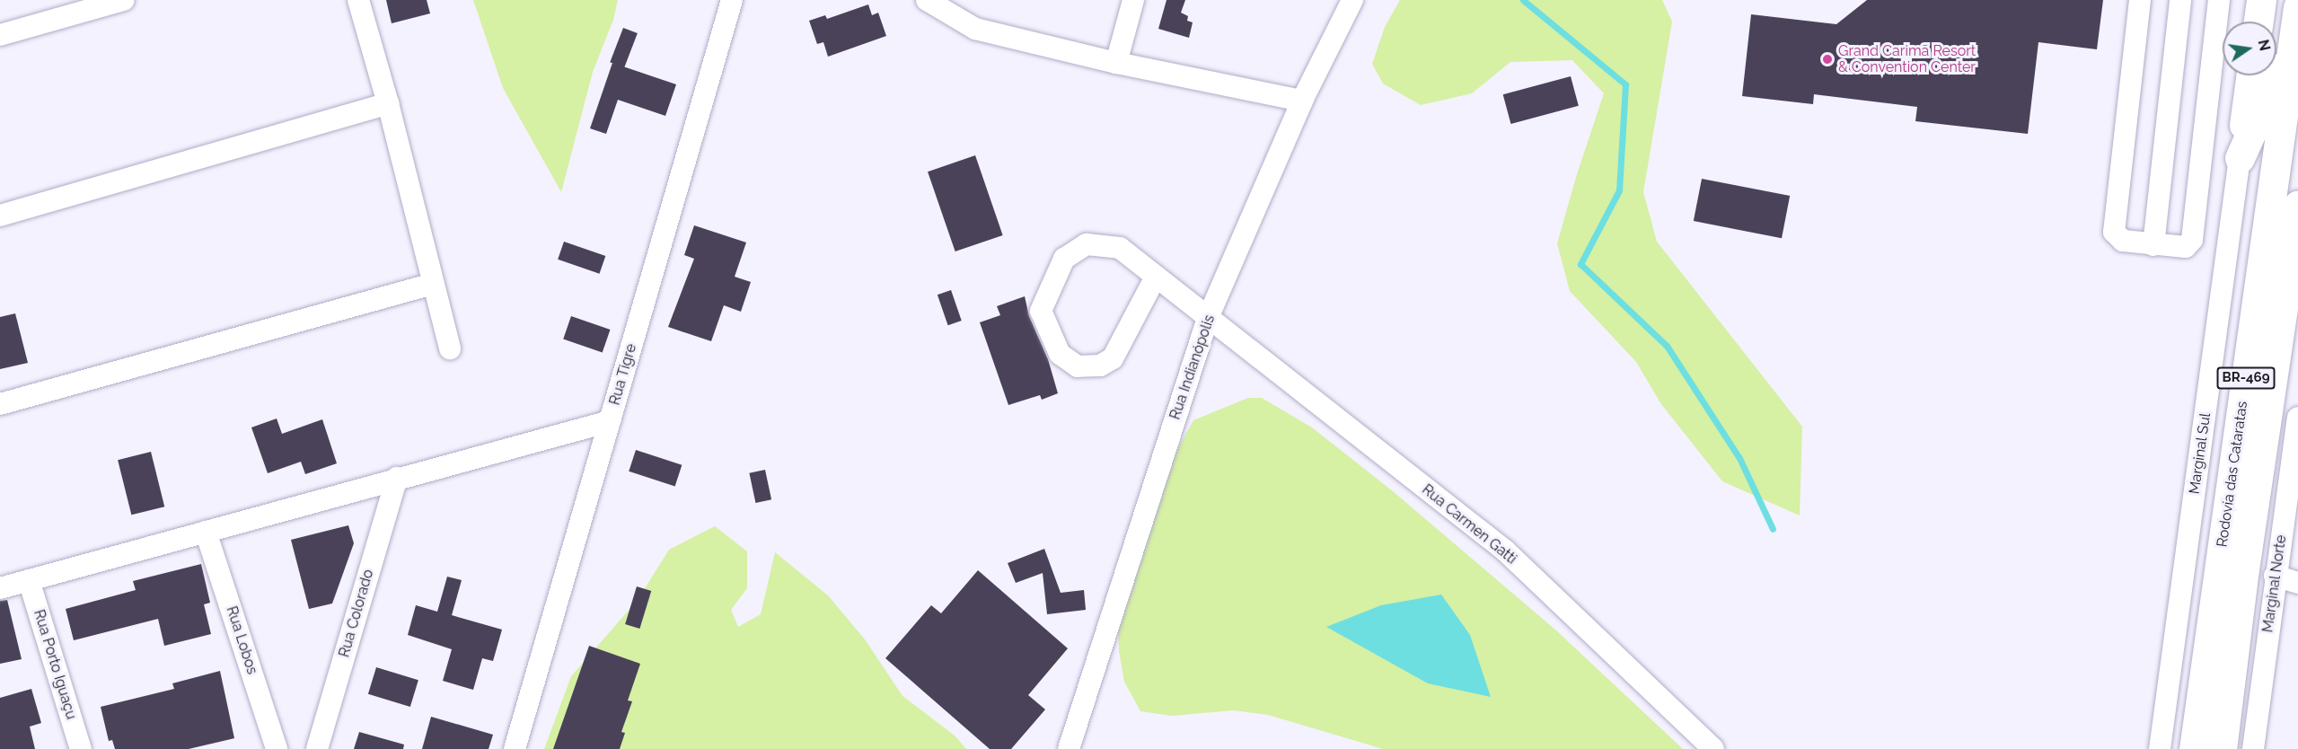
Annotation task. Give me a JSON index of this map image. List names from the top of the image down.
{
  "streets": {
    "highway": ["BR-469", "Rodovía das Cataratas"],
    "street": [
      "Rua Indianópolis",
      "Rua Tigre",
      "Marginal Sul",
      "Rua Carmen Gatti",
      "Marginal Norte",
      "Rua Colorado",
      "Rua Lobos",
      "Rua Porto Iguaçu"
    ]
  },
  "crossings": [
    ["Rua Indianópolis", "Rua Carmen Gatti"]
  ],
  "places": ["Grand Carimã Resort & Convention Center"],
  "north": "right"
}
